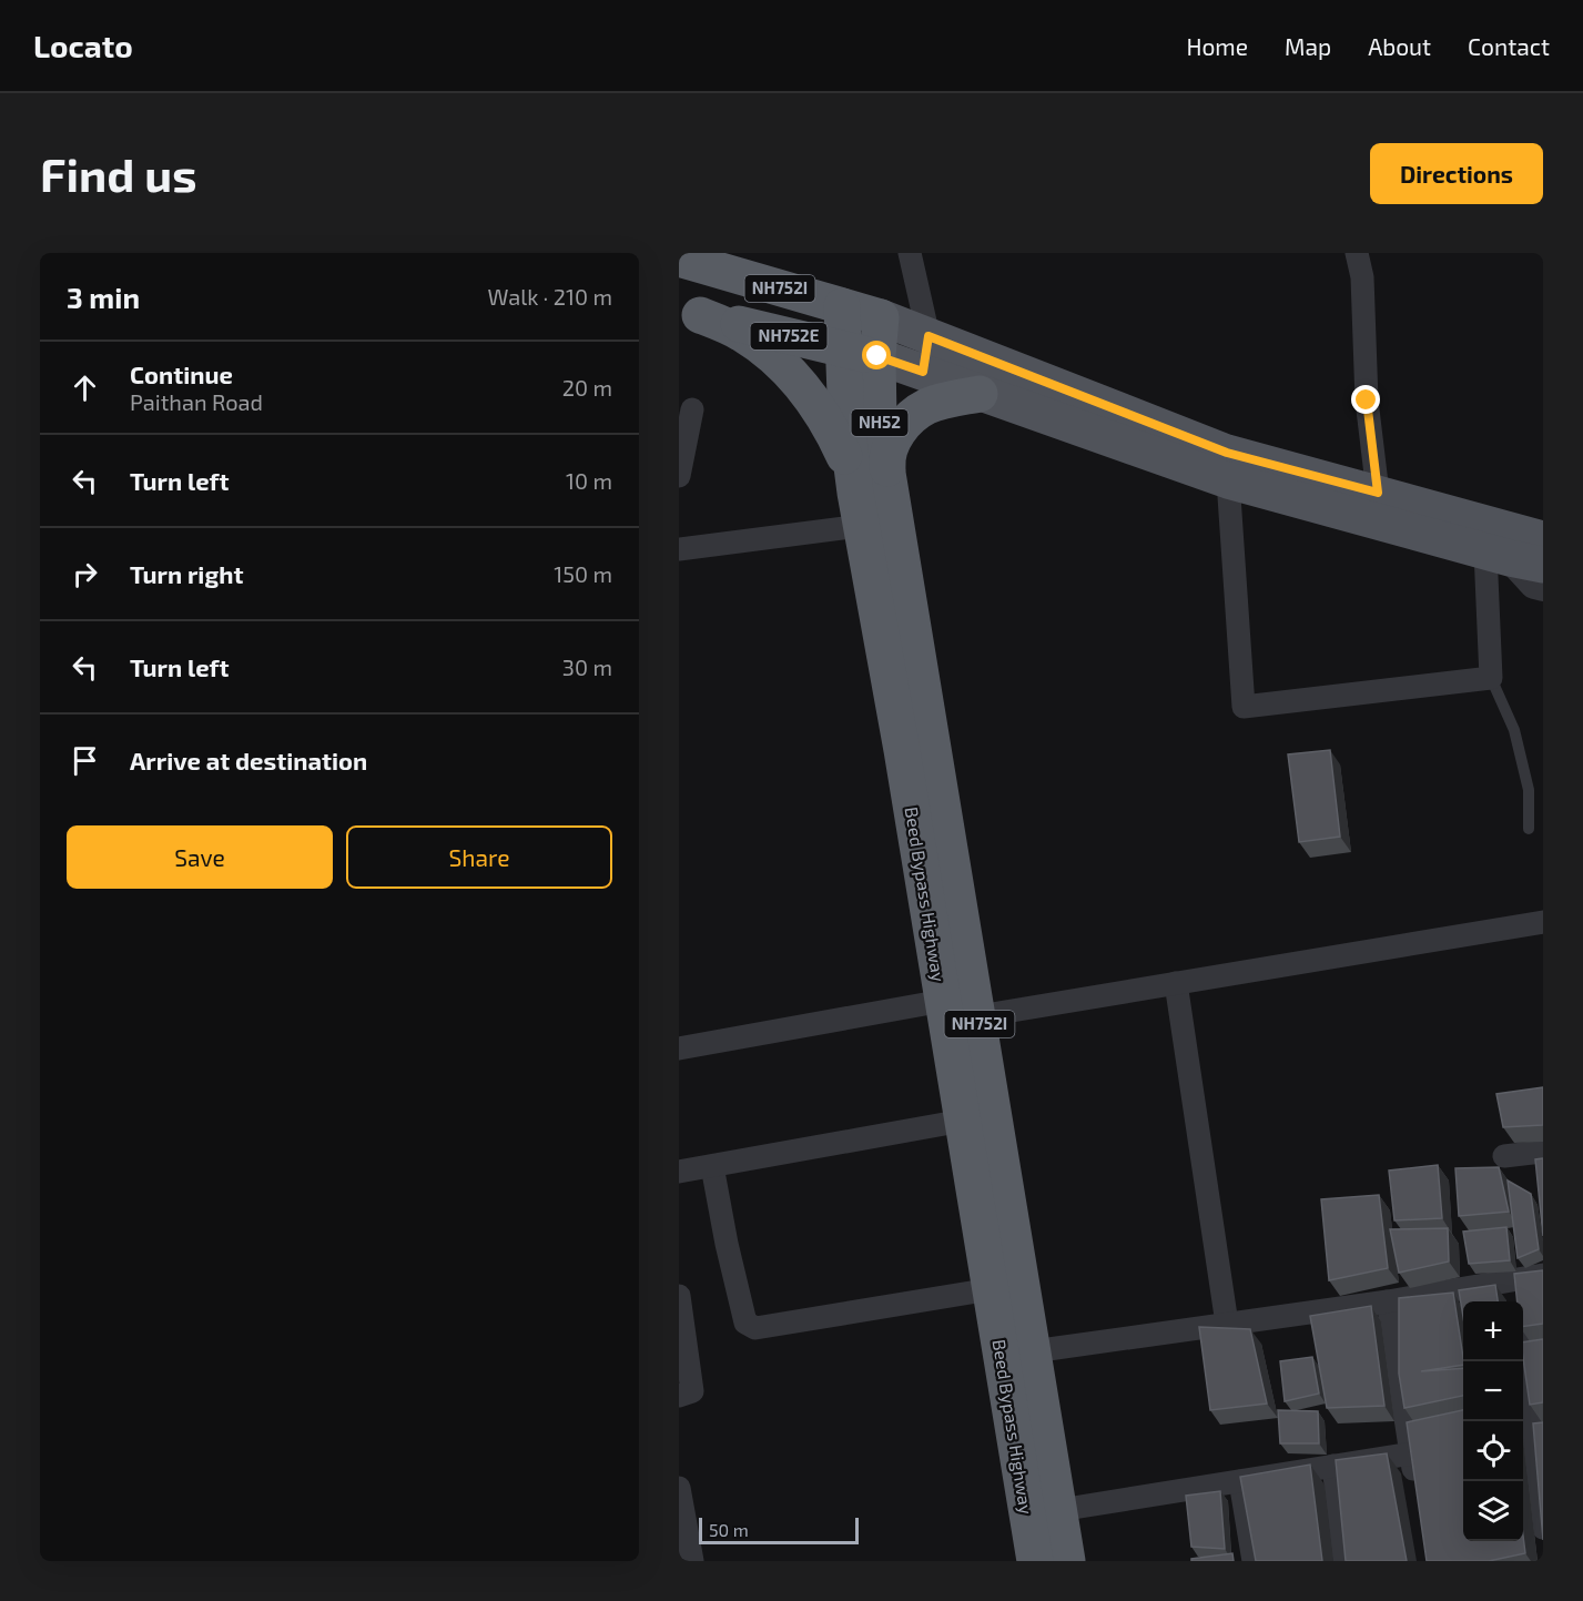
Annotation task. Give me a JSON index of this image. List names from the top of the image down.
{
  "streets": {
    "highway": [
      "NH752I",
      "NH752E",
      "NH52",
      "Beed Bypass Highway"
    ]
  },
  "crossings": [
    ["NH752I", "Beed Bypass Highway"],
    ["NH752E", "Beed Bypass Highway"]
  ],
  "scale_bar": "50 m",
  "page": {
    "header": "Locato",
    "nav": [
      "Home",
      "Map",
      "About",
      "Contact"
    ],
    "buttons": [
      "Directions",
      ["Save", "Share"]
    ],
    "title": "Find us",
    "heading": ["3 min", "Walk · 210 m"],
    "list": [
      ["Continue", "Paithan Road", "20 m"],
      ["Turn left", "10 m"],
      ["Turn right", "150 m"],
      ["Turn left", "30 m"],
      "Arrive at destination"
    ],
    "map_buttons": ["+", "−"],
    "scale": "50 m"
  }
}
